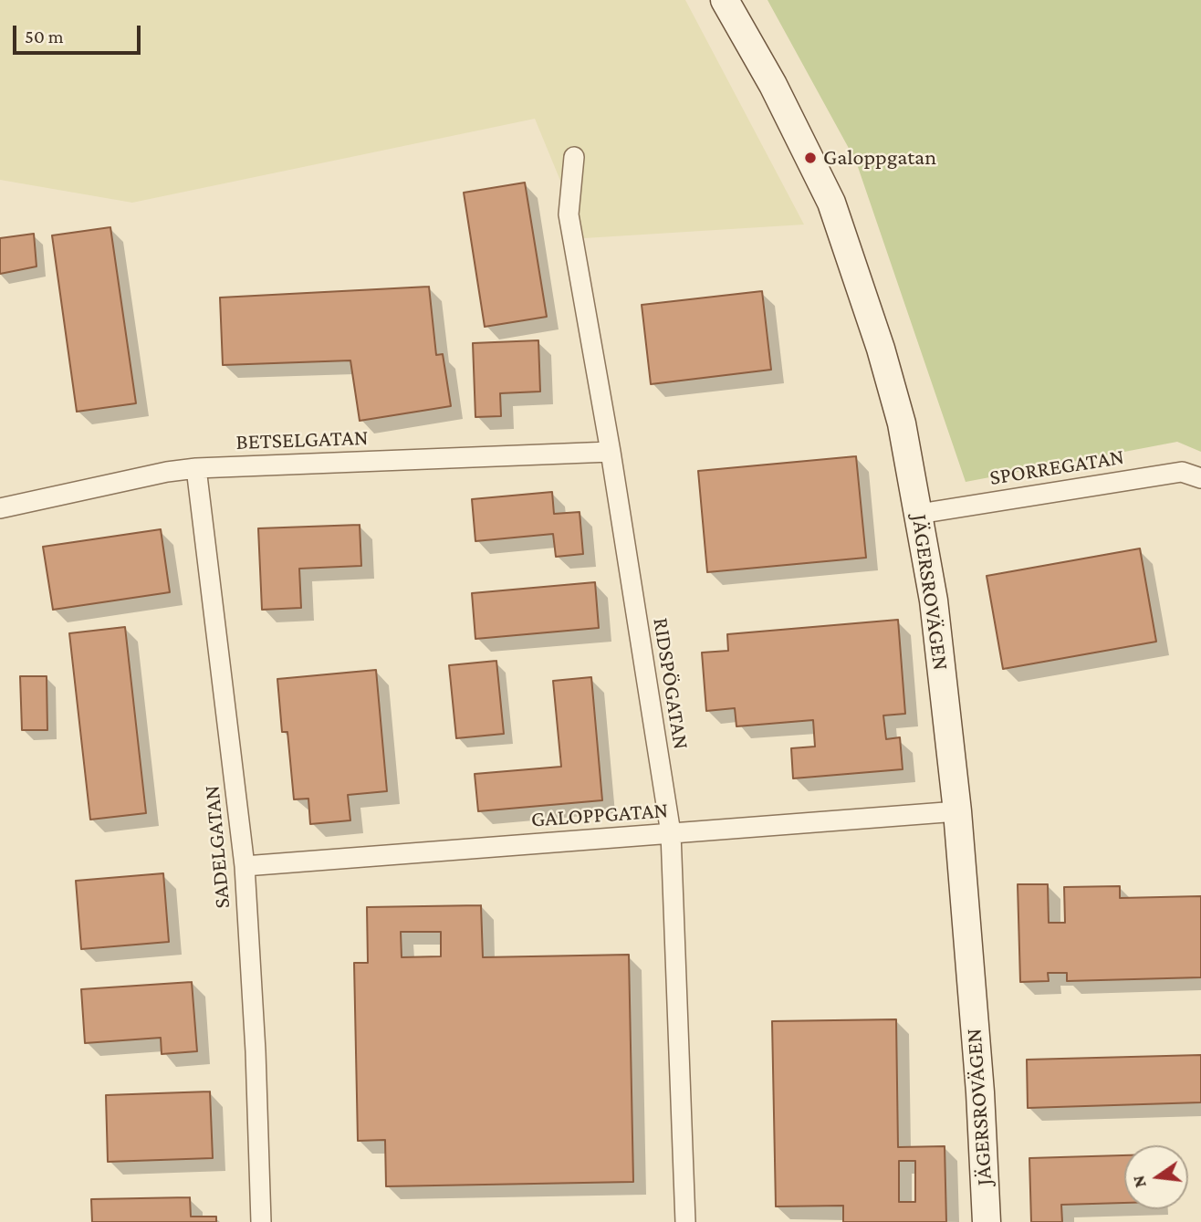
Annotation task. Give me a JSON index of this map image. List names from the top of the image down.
{
  "streets": {
    "street": [
      "BETSELGATAN",
      "SPORREGATAN",
      "JÄGERSROVÄGEN",
      "RIDSPÖGATAN",
      "GALOPPGATAN",
      "SADELGATAN"
    ]
  },
  "crossings": [
    ["BETSELGATAN", "RIDSPÖGATAN"],
    ["BETSELGATAN", "SADELGATAN"],
    ["SPORREGATAN", "JÄGERSROVÄGEN"],
    ["JÄGERSROVÄGEN", "GALOPPGATAN"],
    ["RIDSPÖGATAN", "GALOPPGATAN"],
    ["GALOPPGATAN", "SADELGATAN"]
  ],
  "places": ["Galoppgatan"],
  "scale_bar": "50 m",
  "north": "left"
}
